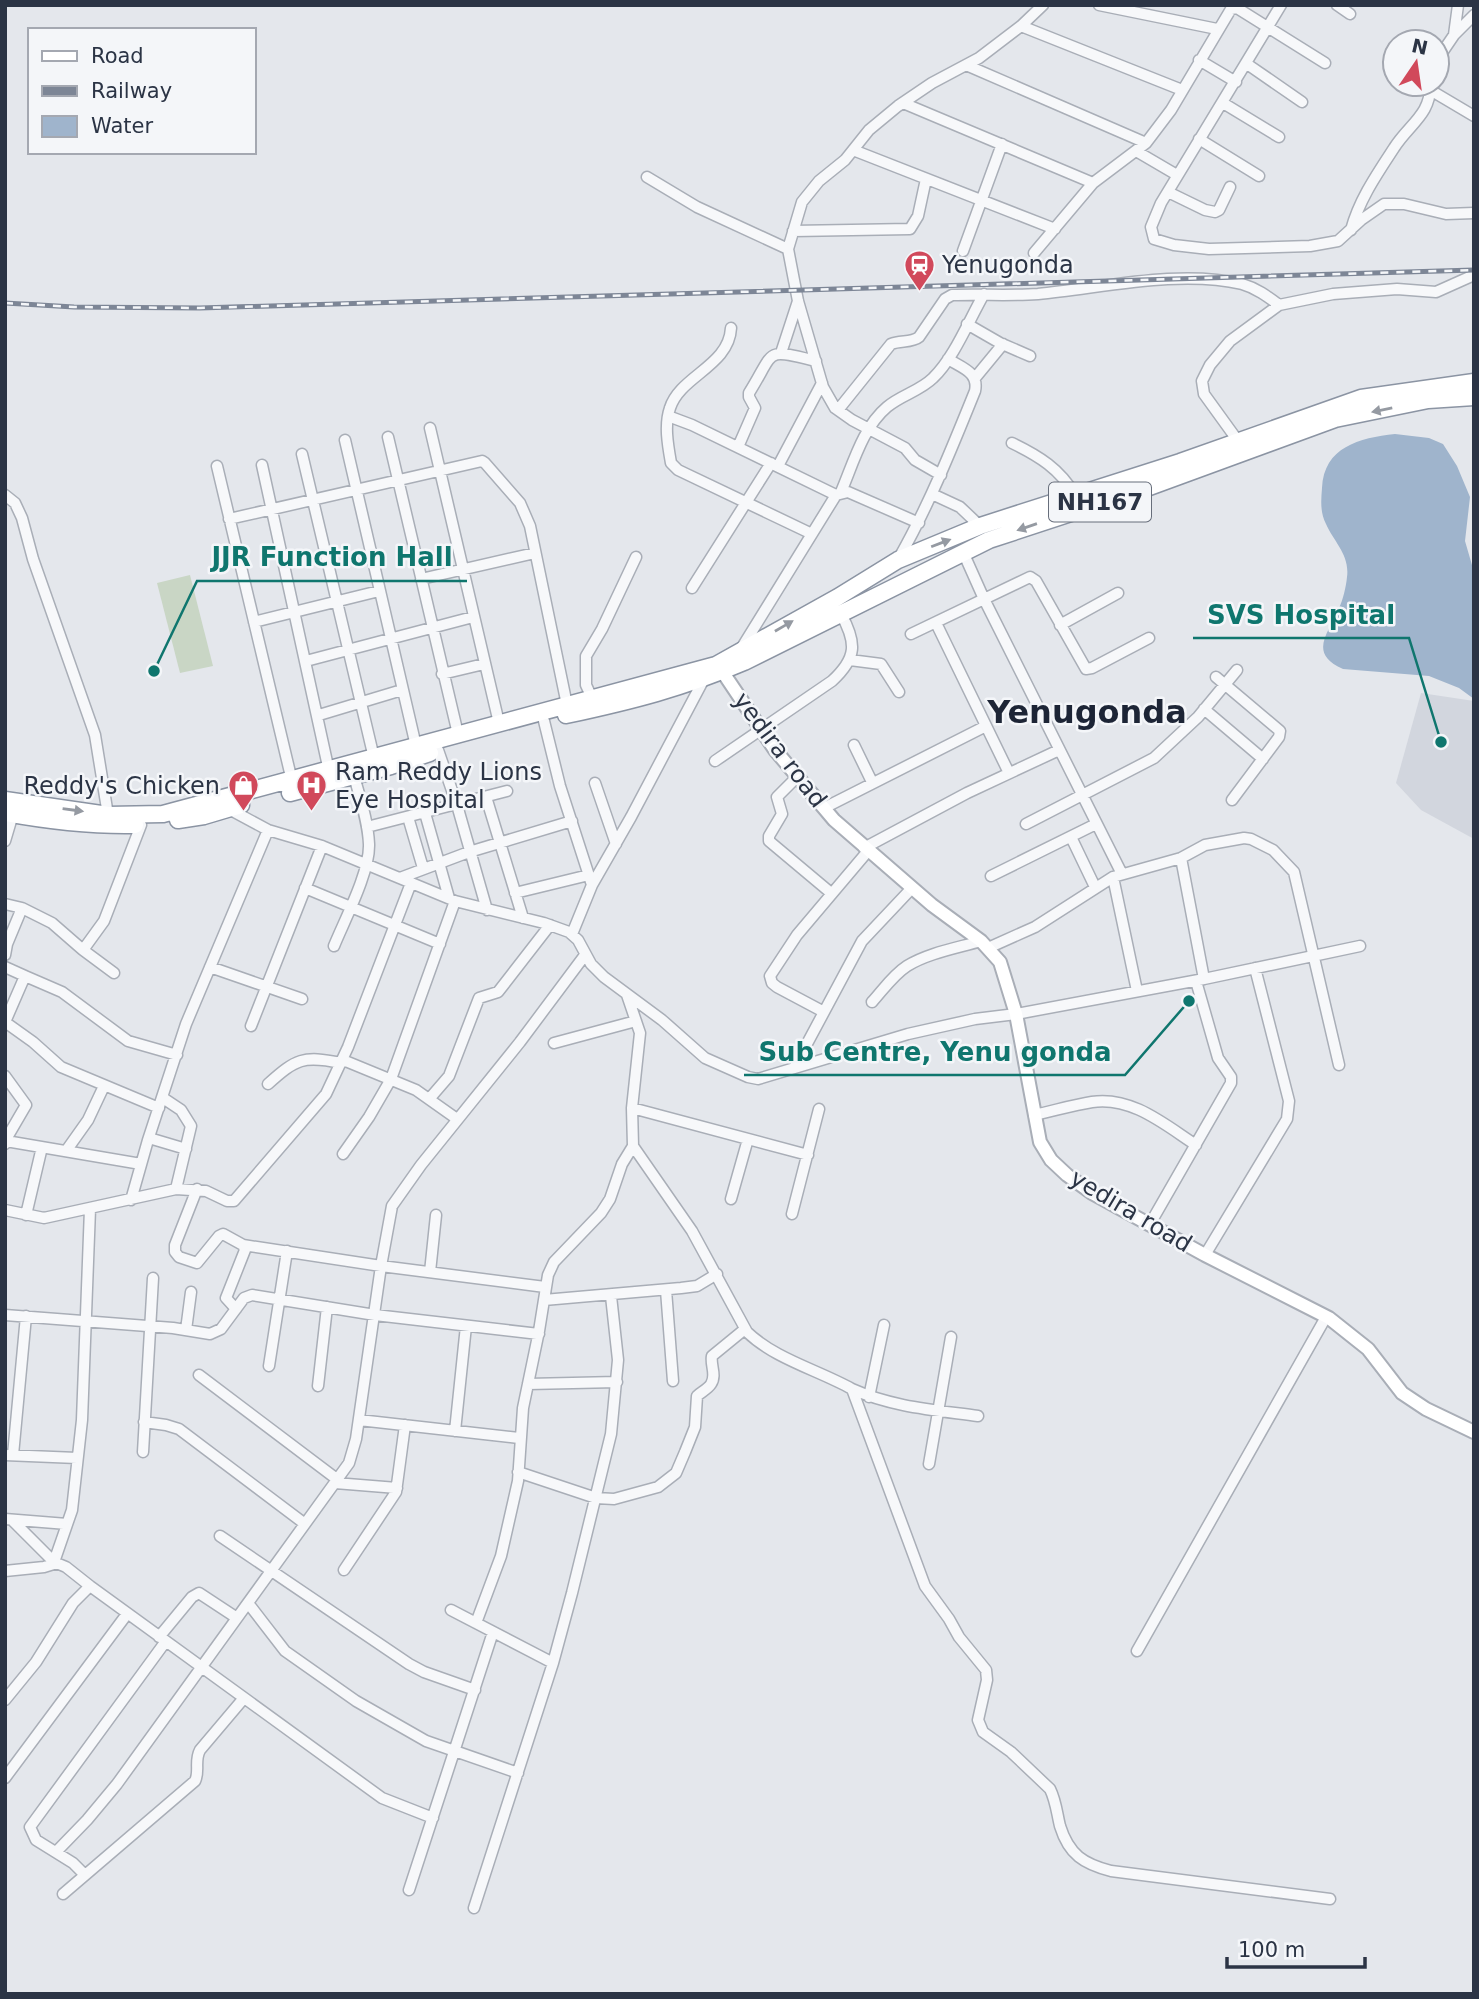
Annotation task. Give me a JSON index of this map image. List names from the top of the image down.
{
  "streets": {
    "highway": ["NH167"],
    "main road": ["yedira road"]
  },
  "crossings": [
    ["NH167", "yedira road"]
  ],
  "districts": ["Yenugonda"],
  "places": {
    "station": ["Yenugonda"],
    "other": ["JJR Function Hall", "SVS Hospital", "Sub Centre, Yenu gonda"],
    "shop": ["Reddy's Chicken"],
    "hospital": ["Ram Reddy Lions Eye Hospital"]
  },
  "legend": ["Road", "Railway", "Water"],
  "scale_bar": "100 m",
  "north": "top"
}
